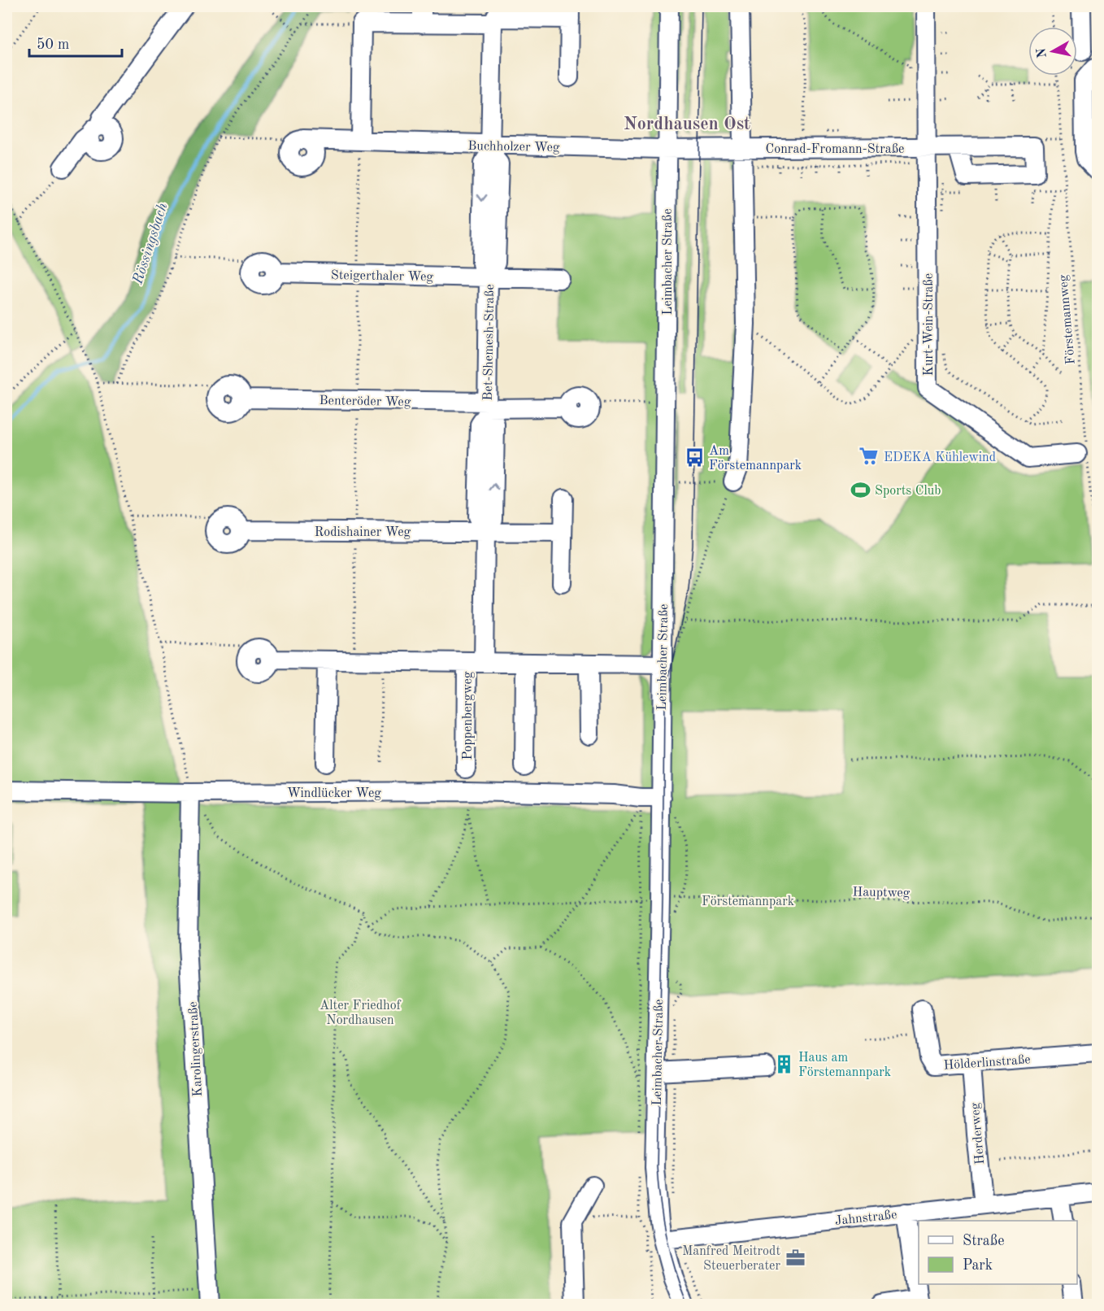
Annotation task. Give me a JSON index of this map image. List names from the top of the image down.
{
  "streets": {
    "street": [
      "Buchholzer Weg",
      "Conrad-Fromann-Straße",
      "Leimbacher Straße",
      "Steigerthaler Weg",
      "Kurt-Wein-Straße",
      "Bet-Shemesh-Straße",
      "Benteröder Weg",
      "Rodishainer Weg",
      "Poppenbergweg",
      "Windlücker Weg",
      "Karolingerstraße",
      "Hölderlinstraße",
      "Herderweg",
      "Jahnstraße"
    ],
    "path": ["Förstemannweg", "Hauptweg"]
  },
  "crossings": [
    ["Buchholzer Weg", "Conrad-Fromann-Straße"],
    ["Buchholzer Weg", "Leimbacher Straße"],
    ["Buchholzer Weg", "Bet-Shemesh-Straße"],
    ["Conrad-Fromann-Straße", "Leimbacher Straße"],
    ["Conrad-Fromann-Straße", "Kurt-Wein-Straße"],
    ["Leimbacher Straße", "Poppenbergweg"],
    ["Leimbacher Straße", "Windlücker Weg"],
    ["Leimbacher Straße", "Hauptweg"],
    ["Leimbacher Straße", "Jahnstraße"],
    ["Steigerthaler Weg", "Bet-Shemesh-Straße"],
    ["Förstemannweg", "Kurt-Wein-Straße"],
    ["Bet-Shemesh-Straße", "Benteröder Weg"],
    ["Bet-Shemesh-Straße", "Rodishainer Weg"],
    ["Bet-Shemesh-Straße", "Poppenbergweg"],
    ["Windlücker Weg", "Karolingerstraße"],
    ["Hölderlinstraße", "Herderweg"],
    ["Herderweg", "Jahnstraße"]
  ],
  "districts": ["Nordhausen Ost"],
  "water": ["Rössingsbach"],
  "parks": ["Förstemannpark", "Alter Friedhof Nordhausen"],
  "places": {
    "supermarket": ["EDEKA Kühlewind"],
    "bus stop": ["Am Förstemannpark"],
    "sports": ["Sports Club"],
    "building": ["Haus am Förstemannpark"],
    "office": ["Manfred Meitrodt Steuerberater"]
  },
  "legend": ["Straße", "Park"],
  "scale_bar": "50 m",
  "north": "left"
}
